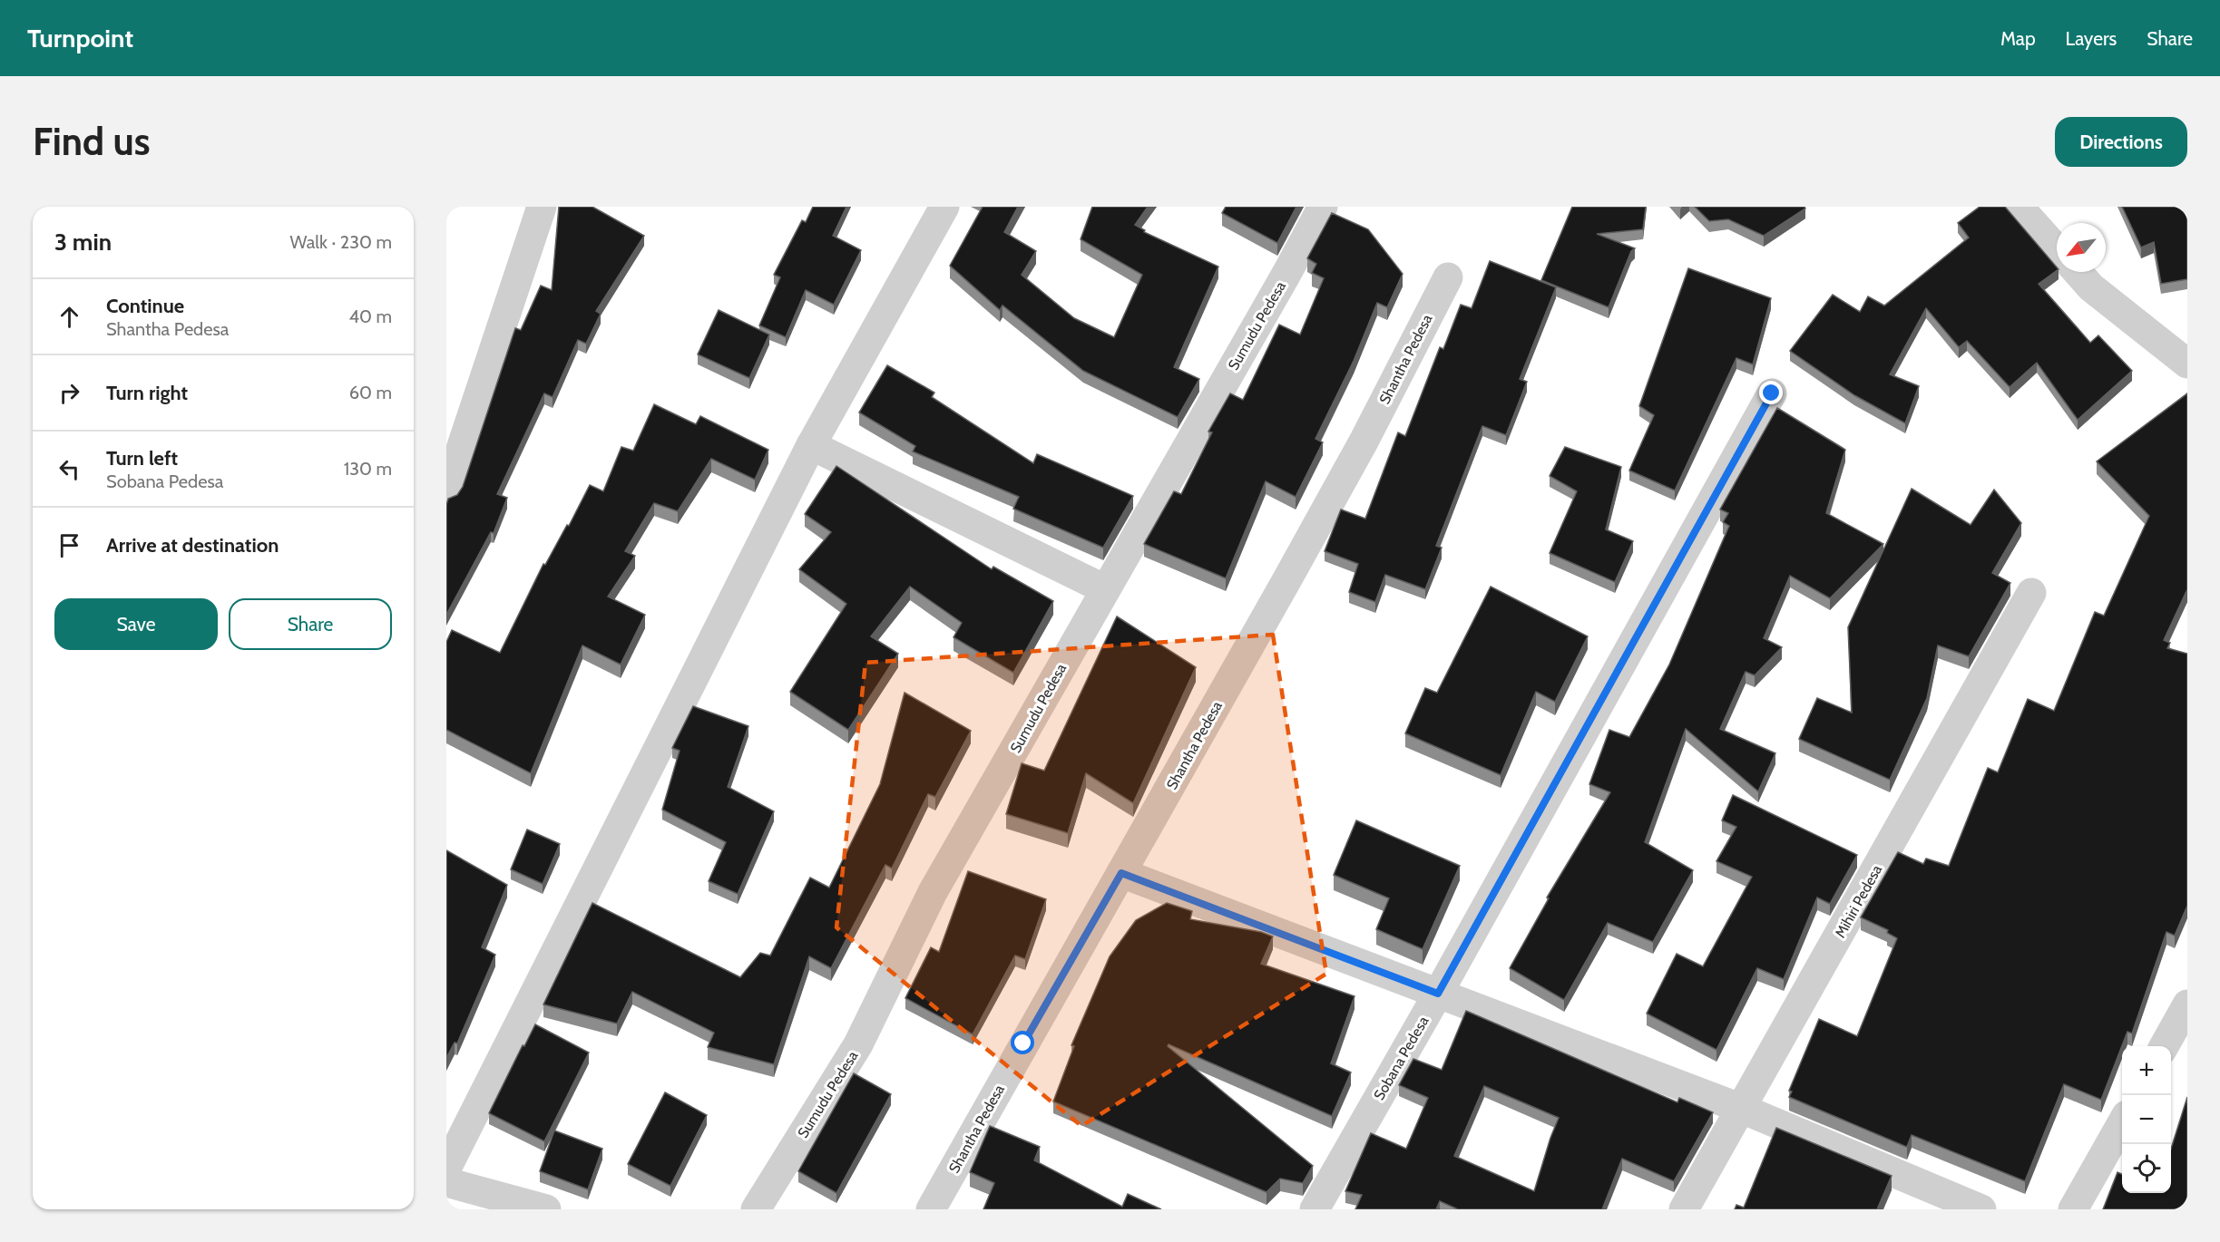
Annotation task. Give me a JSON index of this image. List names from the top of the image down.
{
  "streets": {
    "street": [
      "Sumudu Pedesa",
      "Shantha Pedesa",
      "Mihiri Pedesa",
      "Sobana Pedesa"
    ]
  },
  "north": "bottom left",
  "page": {
    "header": "Turnpoint",
    "nav": ["Map", "Layers", "Share"],
    "buttons": [
      "Directions",
      ["Save", "Share"]
    ],
    "title": "Find us",
    "heading": ["3 min", "Walk · 230 m"],
    "list": [
      ["Continue", "Shantha Pedesa", "40 m"],
      ["Turn right", "60 m"],
      ["Turn left", "Sobana Pedesa", "130 m"],
      "Arrive at destination"
    ],
    "map_buttons": ["+", "−"]
  }
}
